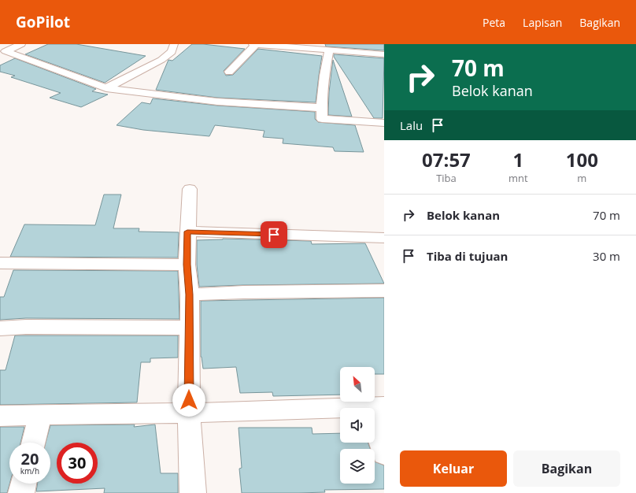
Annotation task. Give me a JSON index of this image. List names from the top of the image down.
{
  "north": "top left",
  "page": {
    "header": "GoPilot",
    "nav": ["Peta", "Lapisan", "Bagikan"],
    "turn": ["70 m", "Belok kanan"],
    "then": "Lalu",
    "eta": [
      "07:57",
      "Tiba",
      "1",
      "mnt",
      "100",
      "m"
    ],
    "list": [
      {
        "name": "Belok kanan",
        "value": "70 m"
      },
      {
        "name": "Tiba di tujuan",
        "value": "30 m"
      }
    ],
    "speed": "20 km/h",
    "limit": "30",
    "buttons": ["Keluar", "Bagikan"]
  }
}
